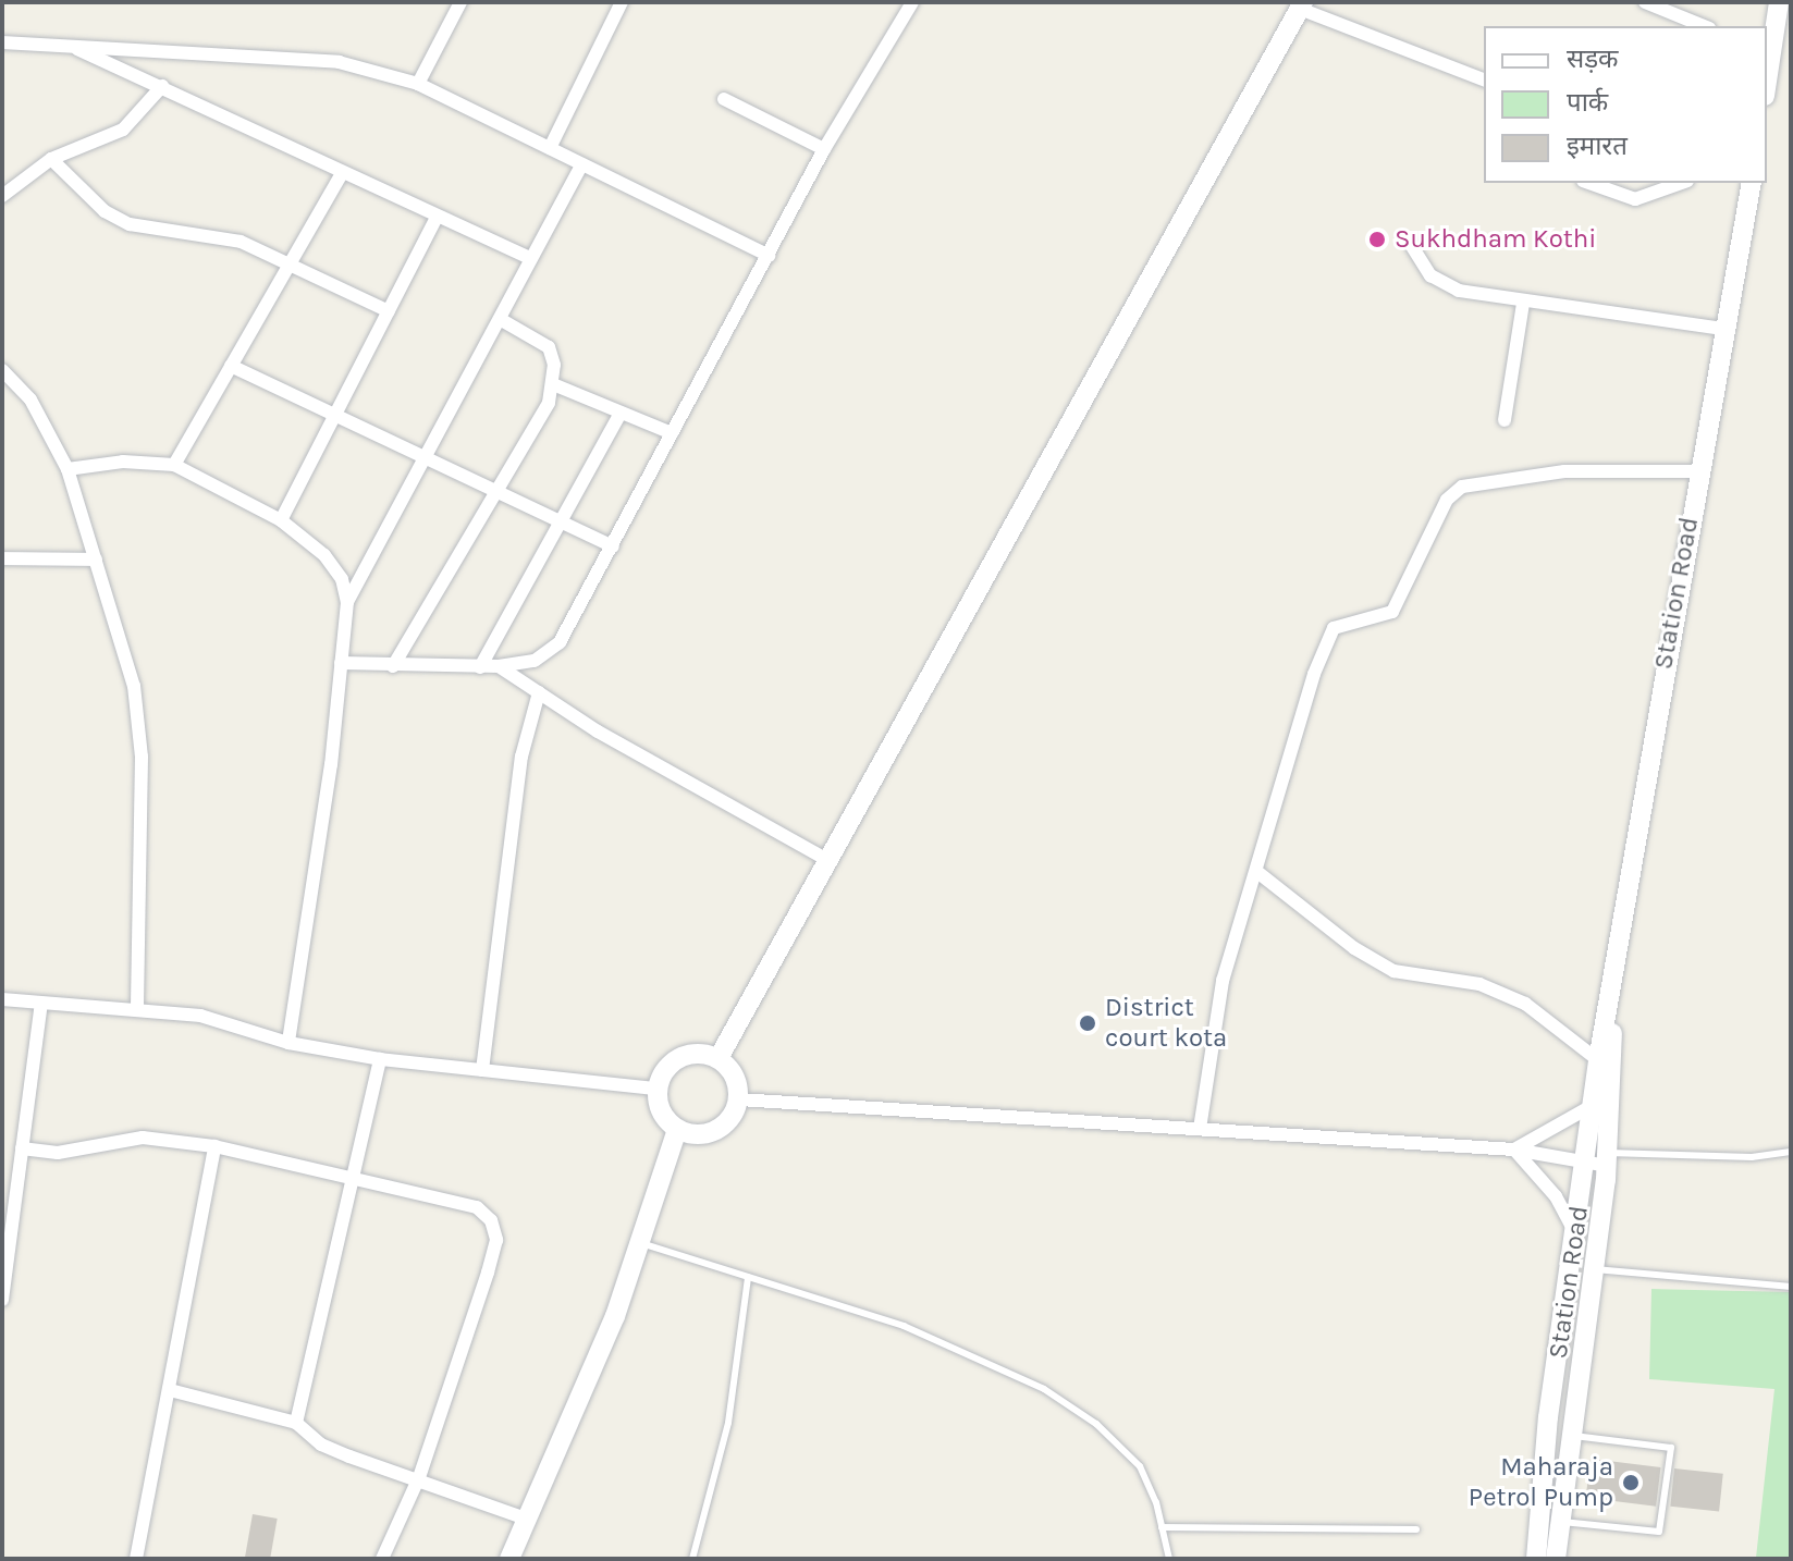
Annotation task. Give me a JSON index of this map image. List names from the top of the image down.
{
  "streets": {
    "street": ["Station Road"]
  },
  "places": ["Sukhdham Kothi", "District court kota", "Maharaja Petrol Pump"],
  "legend": ["सड़क", "पार्क", "इमारत"]
}
